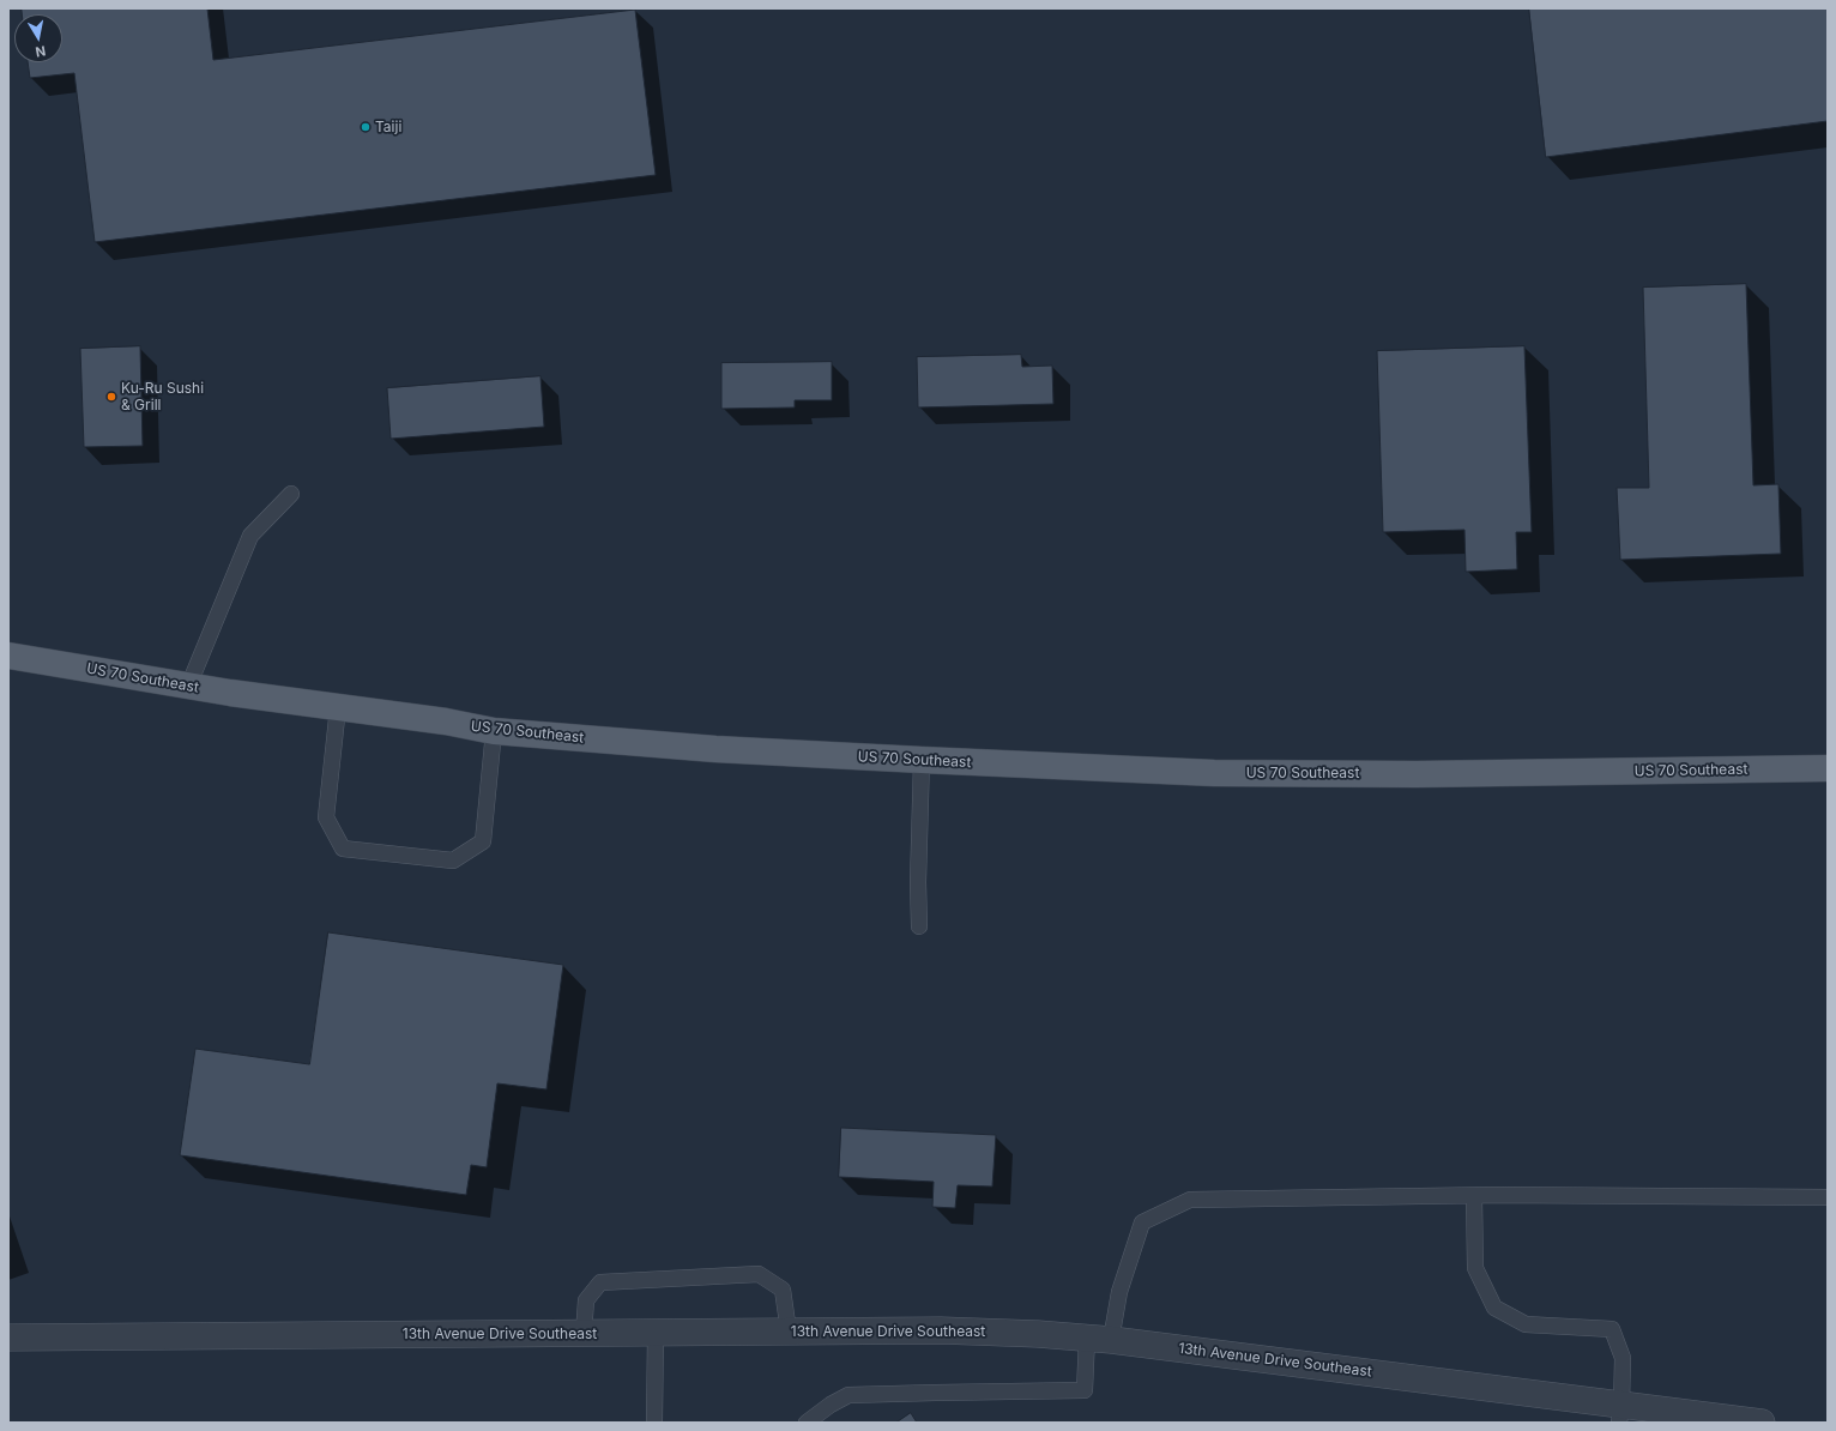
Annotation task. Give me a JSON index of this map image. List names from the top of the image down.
{
  "streets": {
    "main road": ["US 70 Southeast"],
    "street": ["13th Avenue Drive Southeast"]
  },
  "places": ["Taiji", "Ku-Ru Sushi & Grill"],
  "north": "bottom"
}
